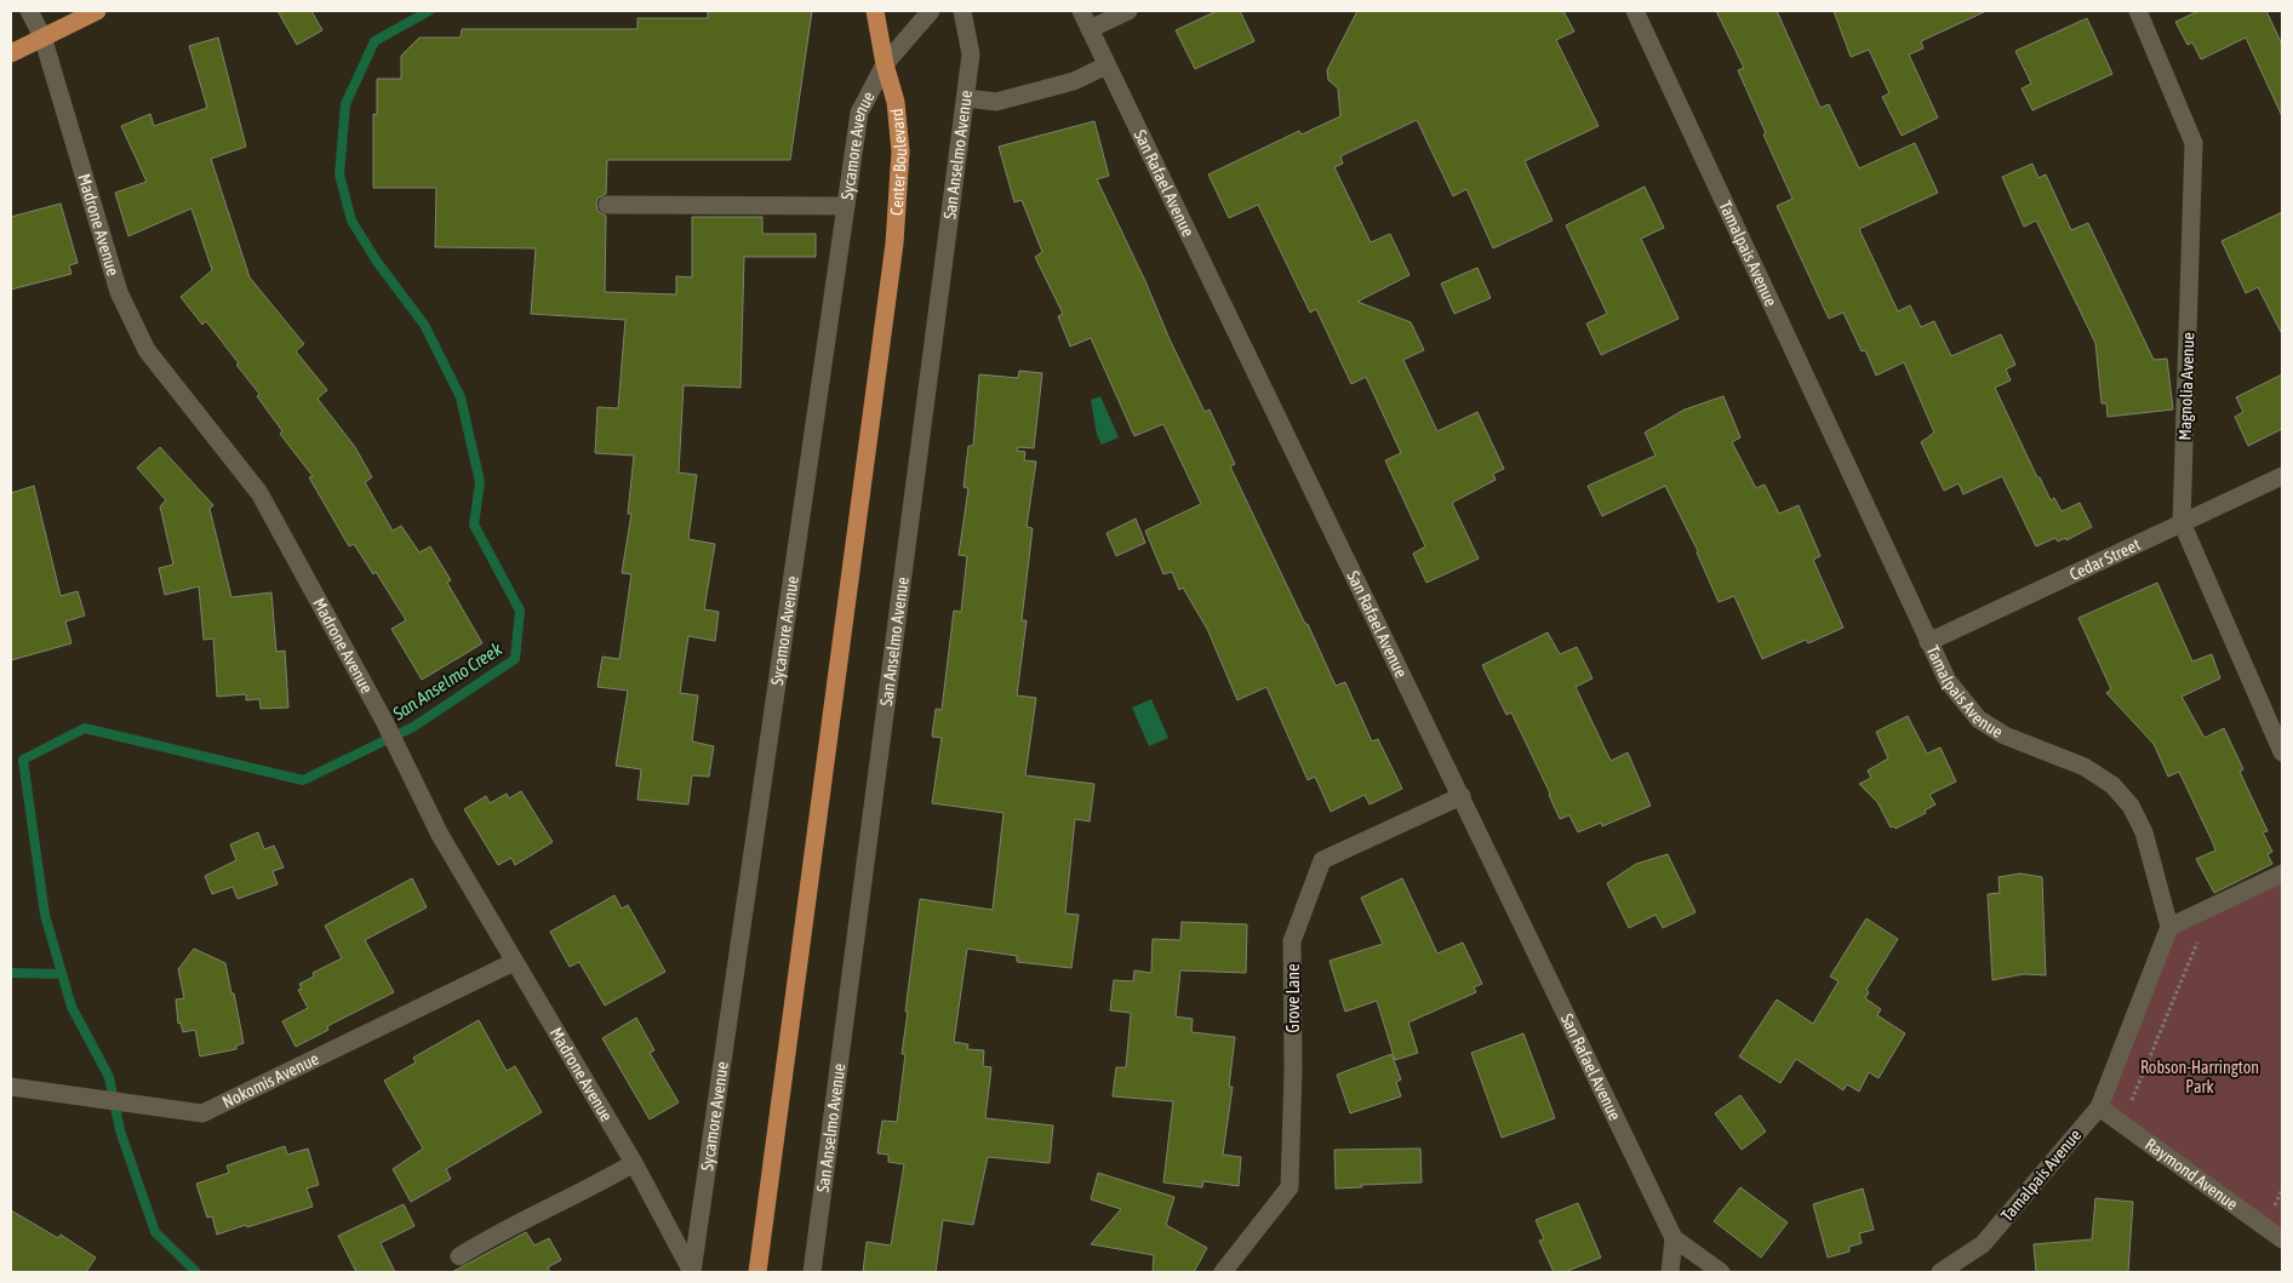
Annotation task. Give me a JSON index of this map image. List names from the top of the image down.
{
  "streets": {
    "main road": ["Center Boulevard"],
    "street": [
      "Sycamore Avenue",
      "San Anselmo Avenue",
      "San Rafael Avenue",
      "Madrone Avenue",
      "Tamalpais Avenue",
      "Magnolia Avenue",
      "Cedar Street",
      "Grove Lane",
      "Nokomis Avenue",
      "Raymond Avenue"
    ]
  },
  "crossings": [
    ["Sycamore Avenue", "Center Boulevard"],
    ["Sycamore Avenue", "Madrone Avenue"],
    ["San Rafael Avenue", "Grove Lane"],
    ["Madrone Avenue", "Nokomis Avenue"],
    ["Tamalpais Avenue", "Cedar Street"],
    ["Tamalpais Avenue", "Raymond Avenue"],
    ["Magnolia Avenue", "Cedar Street"]
  ],
  "water": ["San Anselmo Creek"],
  "parks": ["Robson-Harrington Park"]
}
